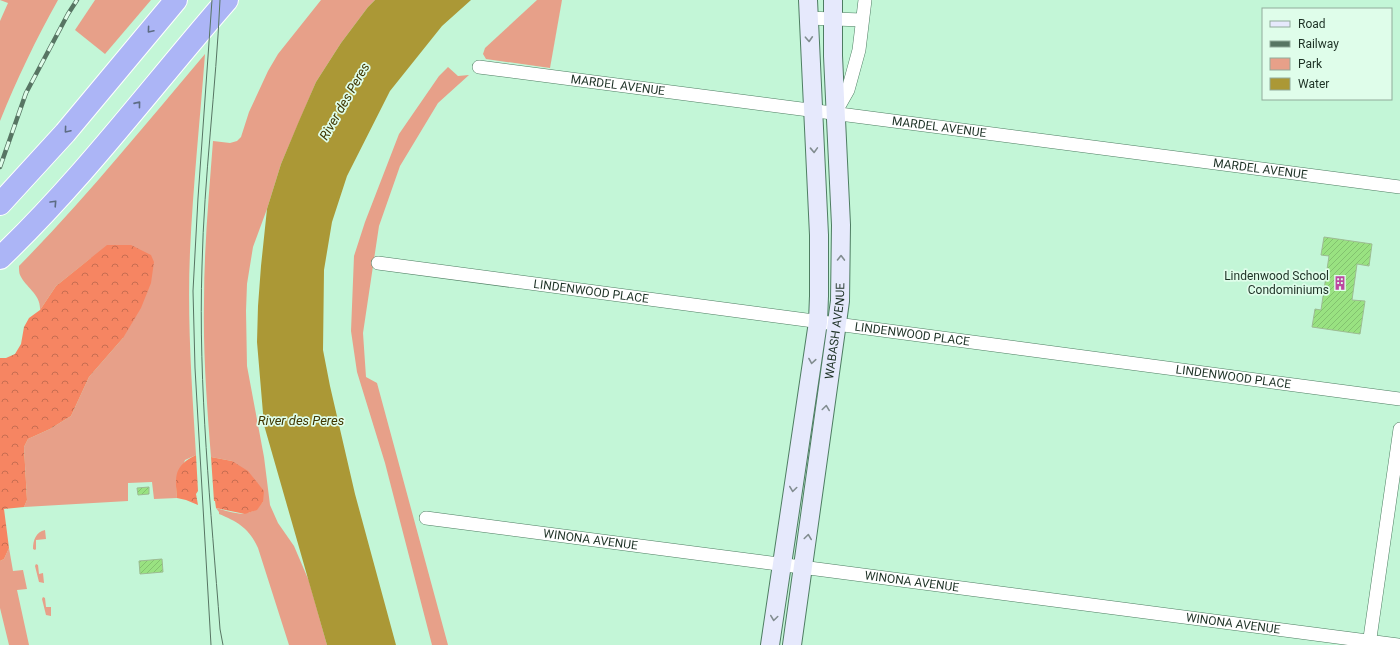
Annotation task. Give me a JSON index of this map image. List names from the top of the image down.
{
  "streets": {
    "main road": ["WABASH AVENUE"],
    "street": ["MARDEL AVENUE", "LINDENWOOD PLACE", "WINONA AVENUE"]
  },
  "crossings": [
    ["MARDEL AVENUE", "WABASH AVENUE"],
    ["LINDENWOOD PLACE", "WABASH AVENUE"],
    ["WABASH AVENUE", "WINONA AVENUE"]
  ],
  "water": ["River des Peres"],
  "places": {
    "building": ["Lindenwood School Condominiums"]
  },
  "legend": [
    "Road",
    "Railway",
    "Park",
    "Water"
  ]
}
